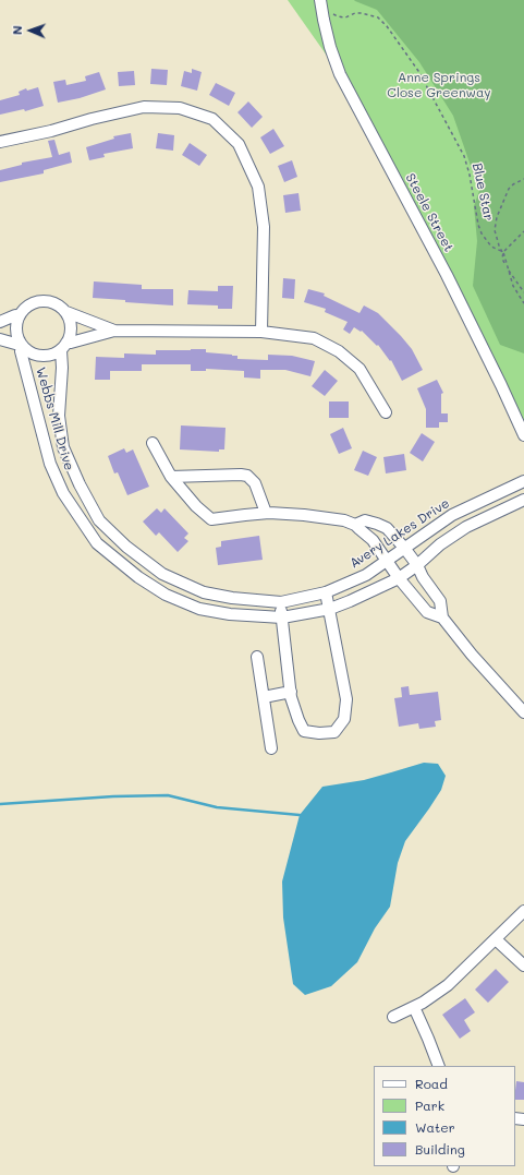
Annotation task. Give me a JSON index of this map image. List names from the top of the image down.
{
  "streets": {
    "street": ["Steele Street", "Webbs Mill Drive", "Avery Lakes Drive"],
    "path": ["Blue Star"]
  },
  "crossings": [
    ["Webbs Mill Drive", "Avery Lakes Drive"]
  ],
  "parks": ["Anne Springs Close Greenway"],
  "legend": [
    "Road",
    "Park",
    "Water",
    "Building"
  ],
  "north": "left"
}
